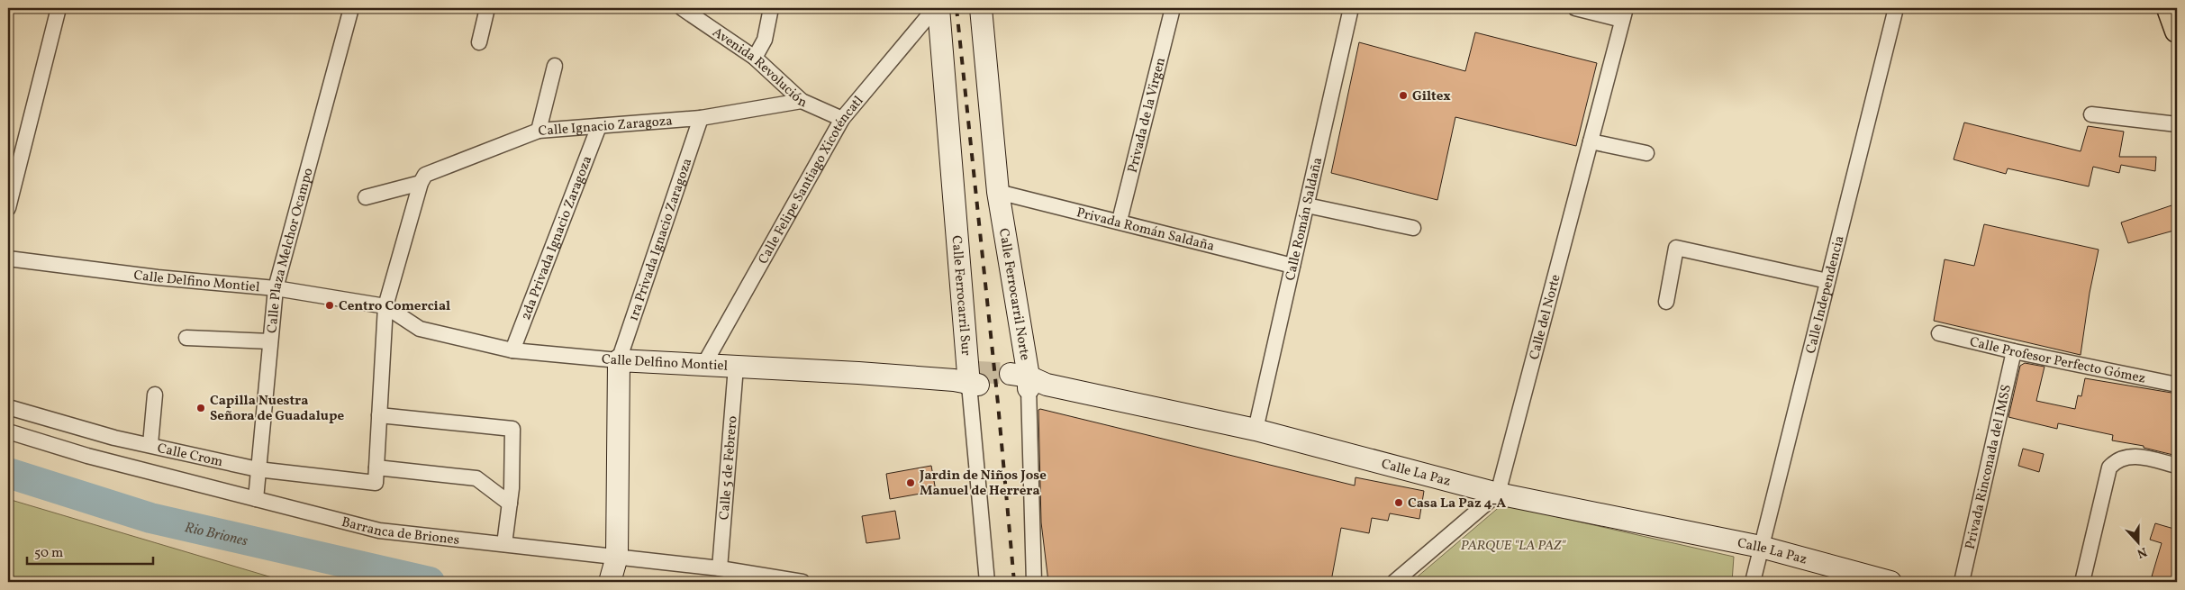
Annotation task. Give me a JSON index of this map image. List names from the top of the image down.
{
  "streets": {
    "main road": [
      "Calle Delfino Montiel",
      "Calle Ferrocarril Norte",
      "Calle Ferrocarril Sur",
      "Calle La Paz"
    ],
    "street": [
      "Avenida Revolución",
      "Privada de la Virgen",
      "Calle Ignacio Zaragoza",
      "Calle Felipe Santiago Xicoténcatl",
      "Calle Román Saldaña",
      "Privada Román Saldaña",
      "2da Privada Ignacio Zaragoza",
      "1ra Privada Ignacio Zaragoza",
      "Calle Plaza Melchor Ocampo",
      "Calle Independencia",
      "Calle del Norte",
      "Calle Profesor Perfecto Gómez",
      "Calle Crom",
      "Privada Rinconada del IMSS",
      "Calle 5 de Febrero",
      "Barranca de Briones"
    ]
  },
  "crossings": [
    ["Avenida Revolución", "Calle Ignacio Zaragoza"],
    ["Avenida Revolución", "Calle Felipe Santiago Xicoténcatl"],
    ["Privada de la Virgen", "Privada Román Saldaña"],
    ["Calle Ignacio Zaragoza", "2da Privada Ignacio Zaragoza"],
    ["Calle Ignacio Zaragoza", "1ra Privada Ignacio Zaragoza"],
    ["Calle Felipe Santiago Xicoténcatl", "Calle Delfino Montiel"],
    ["Calle Felipe Santiago Xicoténcatl", "Calle Ferrocarril Sur"],
    ["Calle Román Saldaña", "Privada Román Saldaña"],
    ["Calle Román Saldaña", "Calle La Paz"],
    ["Privada Román Saldaña", "Calle Ferrocarril Norte"],
    ["2da Privada Ignacio Zaragoza", "Calle Delfino Montiel"],
    ["1ra Privada Ignacio Zaragoza", "Calle Delfino Montiel"],
    ["Calle Plaza Melchor Ocampo", "Calle Delfino Montiel"],
    ["Calle Plaza Melchor Ocampo", "Calle Crom"],
    ["Calle Plaza Melchor Ocampo", "Barranca de Briones"],
    ["Calle Delfino Montiel", "Calle Ferrocarril Sur"],
    ["Calle Delfino Montiel", "Calle 5 de Febrero"],
    ["Calle Ferrocarril Norte", "Calle La Paz"],
    ["Calle Independencia", "Calle La Paz"],
    ["Calle del Norte", "Calle La Paz"],
    ["Calle Profesor Perfecto Gómez", "Privada Rinconada del IMSS"],
    ["Calle 5 de Febrero", "Barranca de Briones"]
  ],
  "water": ["Rio Briones"],
  "parks": ["PARQUE \"LA PAZ\""],
  "places": [
    "Giltex",
    "Centro Comercial",
    "Capilla Nuestra Señora de Guadalupe",
    "Jardin de Niños Jose Manuel de Herrera",
    "Casa La Paz 4-A"
  ],
  "scale_bar": "50 m",
  "north": "bottom"
}
